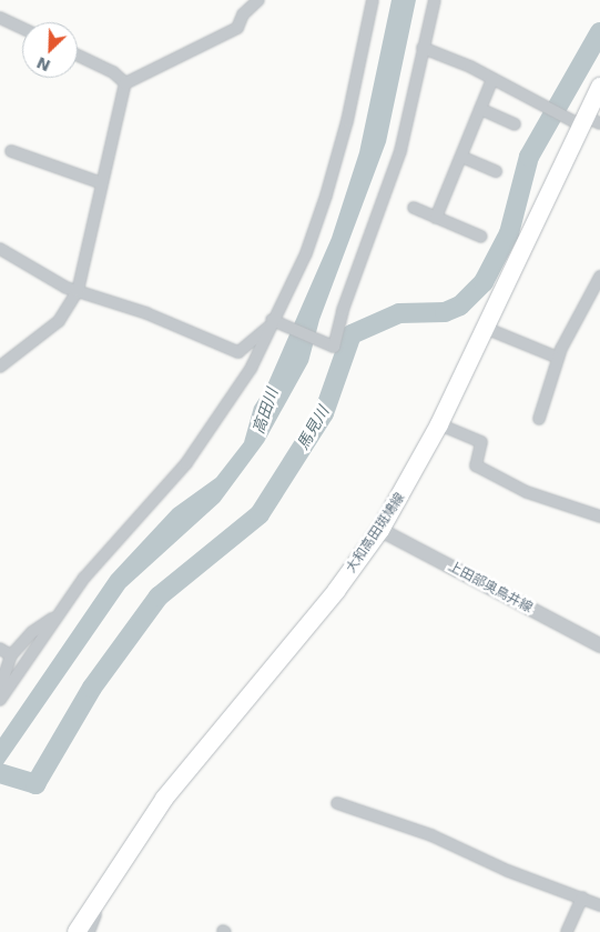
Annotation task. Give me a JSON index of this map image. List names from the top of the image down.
{
  "streets": {
    "main road": ["大和高田斑鳩線"],
    "street": ["上田部奥鳥井線"]
  },
  "crossings": [
    ["大和高田斑鳩線", "上田部奥鳥井線"]
  ],
  "water": ["高田川", "馬見川"],
  "north": "bottom left"
}
